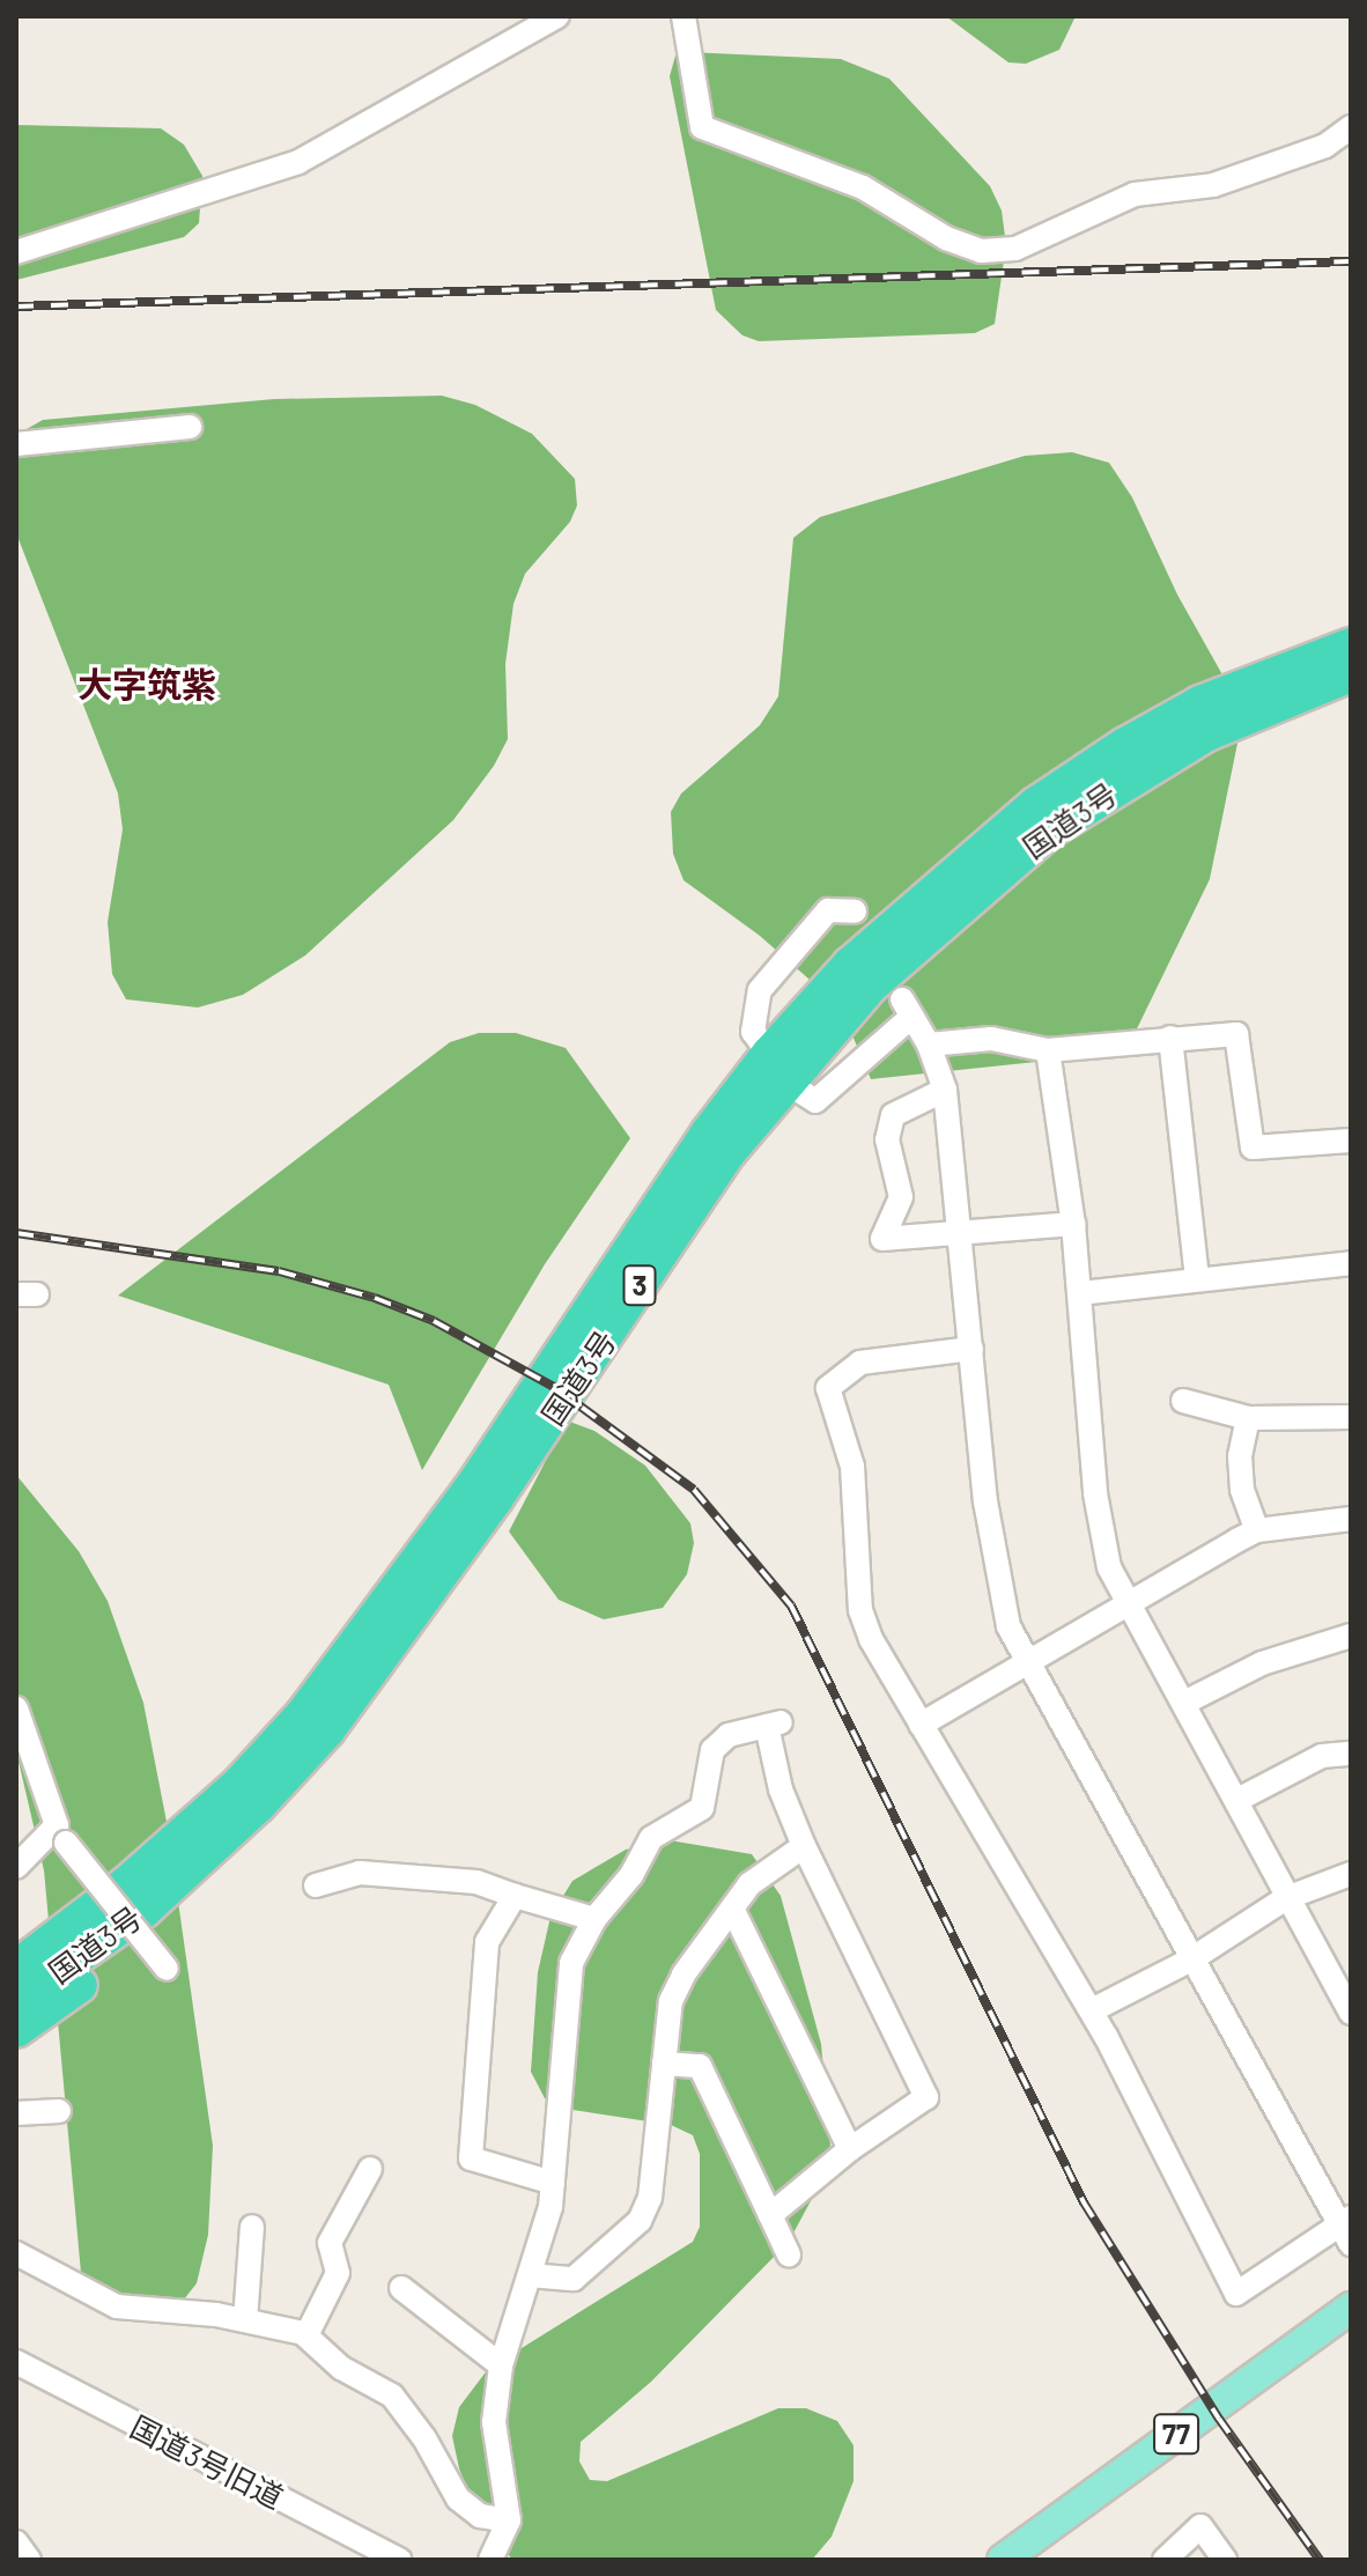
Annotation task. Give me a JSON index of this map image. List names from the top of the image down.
{
  "streets": {
    "highway": ["国道3号", "3"],
    "main road": ["77"],
    "street": ["国道3号旧道"]
  },
  "districts": ["大字筑紫"]
}
